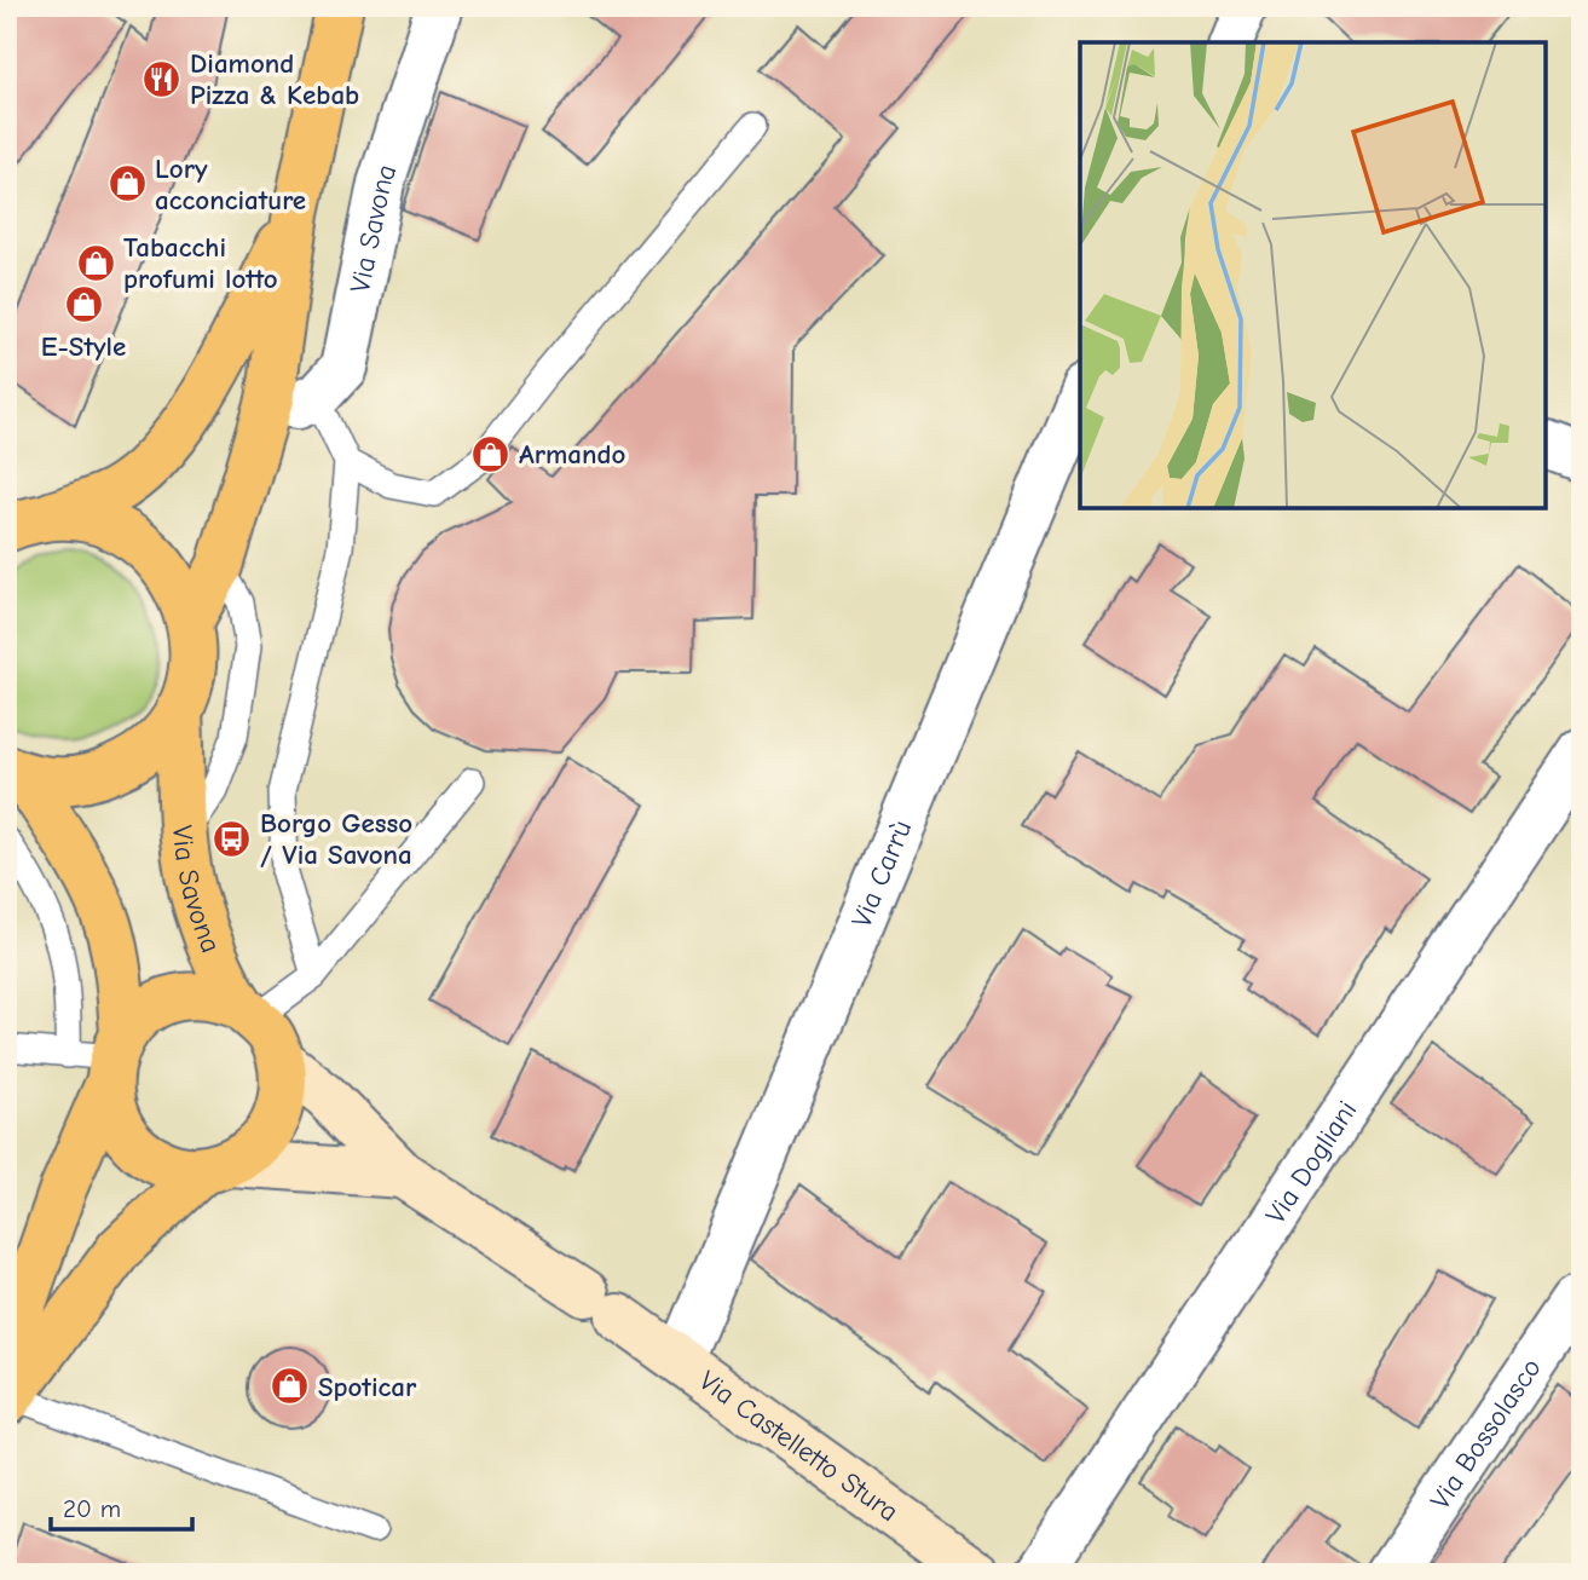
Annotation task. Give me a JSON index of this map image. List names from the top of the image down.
{
  "streets": {
    "main road": ["Via Savona"],
    "street": [
      "Via Carrù",
      "Via Dogliani",
      "Via Bossolasco",
      "Via Castelletto Stura"
    ]
  },
  "crossings": [
    ["Via Savona", "Via Castelletto Stura"],
    ["Via Carrù", "Via Castelletto Stura"]
  ],
  "places": {
    "restaurant": ["Diamond Pizza & Kebab"],
    "shop": [
      "Lory acconciature",
      "Tabacchi profumi lotto",
      "E-Style",
      "Armando",
      "Spoticar"
    ],
    "bus stop": ["Borgo Gesso / Via Savona"]
  },
  "scale_bar": "20 m"
}
